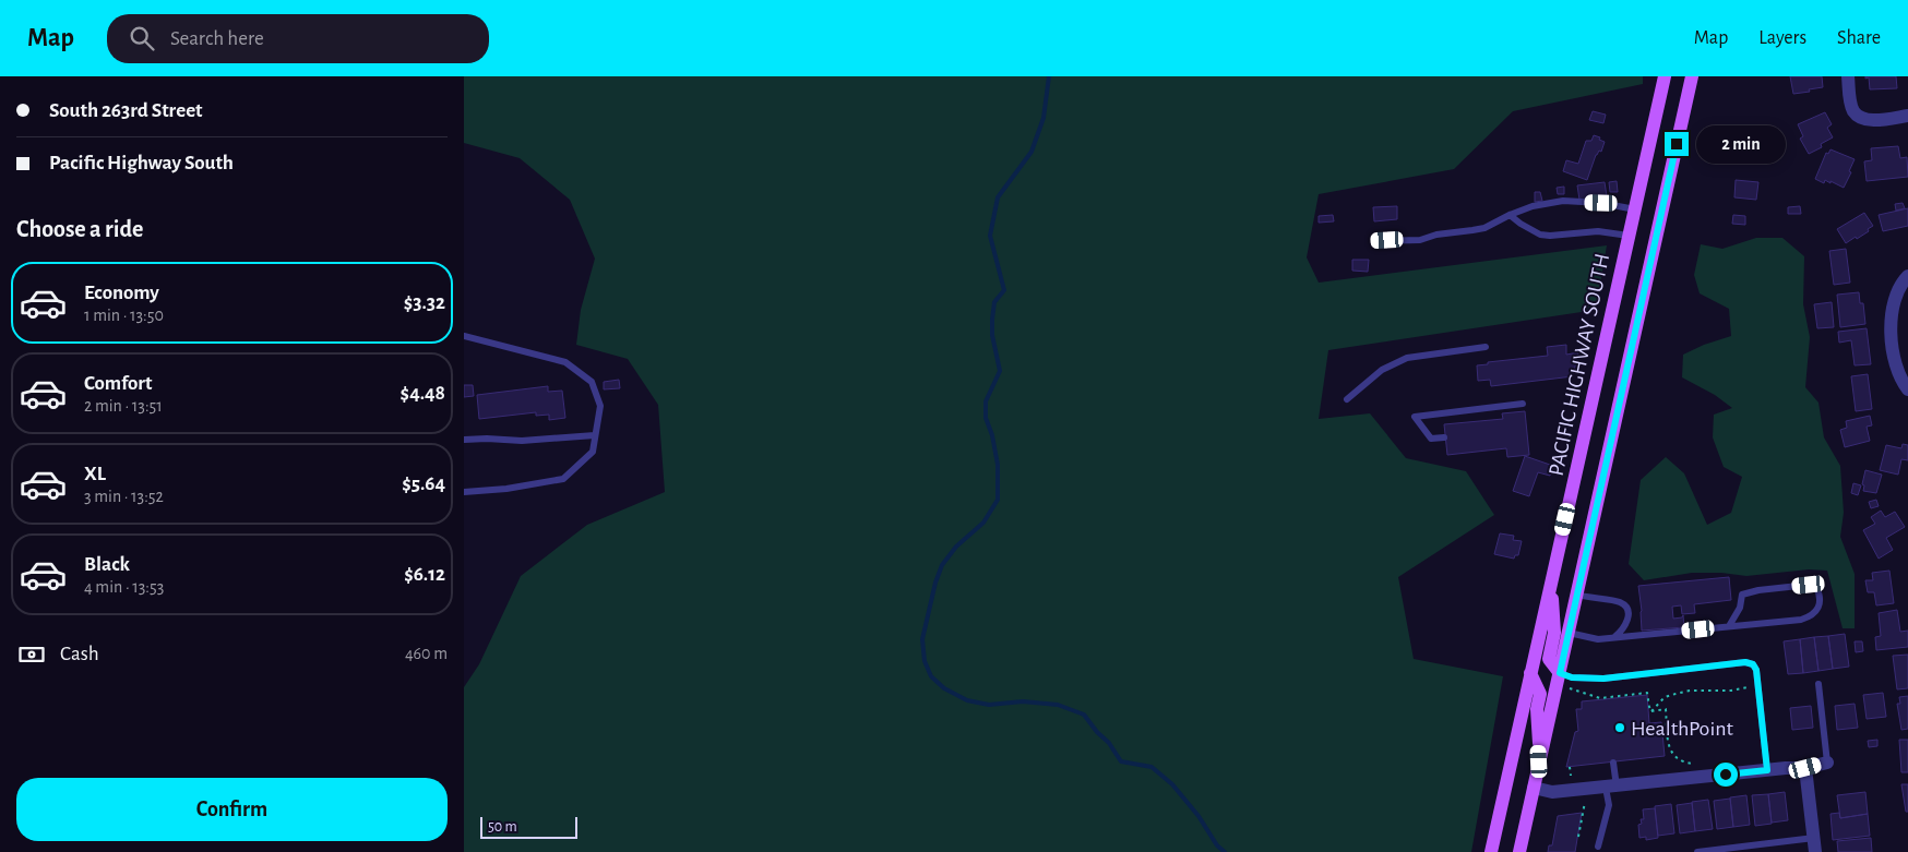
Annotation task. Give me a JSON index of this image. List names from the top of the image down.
{
  "streets": {
    "main road": ["PACIFIC HIGHWAY SOUTH"]
  },
  "places": ["HealthPoint"],
  "scale_bar": "50 m",
  "page": {
    "header": "Map",
    "search": "Search here",
    "nav": ["Map", "Layers", "Share"],
    "banner": ["South 263rd Street", "Pacific Highway South"],
    "bubble": "2 min",
    "heading": "Choose a ride",
    "list": [
      {
        "name": "Economy",
        "note": "1 min · 13:50",
        "value": "$3.32"
      },
      {
        "name": "Comfort",
        "note": "2 min · 13:51",
        "value": "$4.48"
      },
      {
        "name": "XL",
        "note": "3 min · 13:52",
        "value": "$5.64"
      },
      {
        "name": "Black",
        "note": "4 min · 13:53",
        "value": "$6.12"
      }
    ],
    "pay": ["Cash", "460 m"],
    "buttons": "Confirm",
    "scale": "50 m"
  }
}
